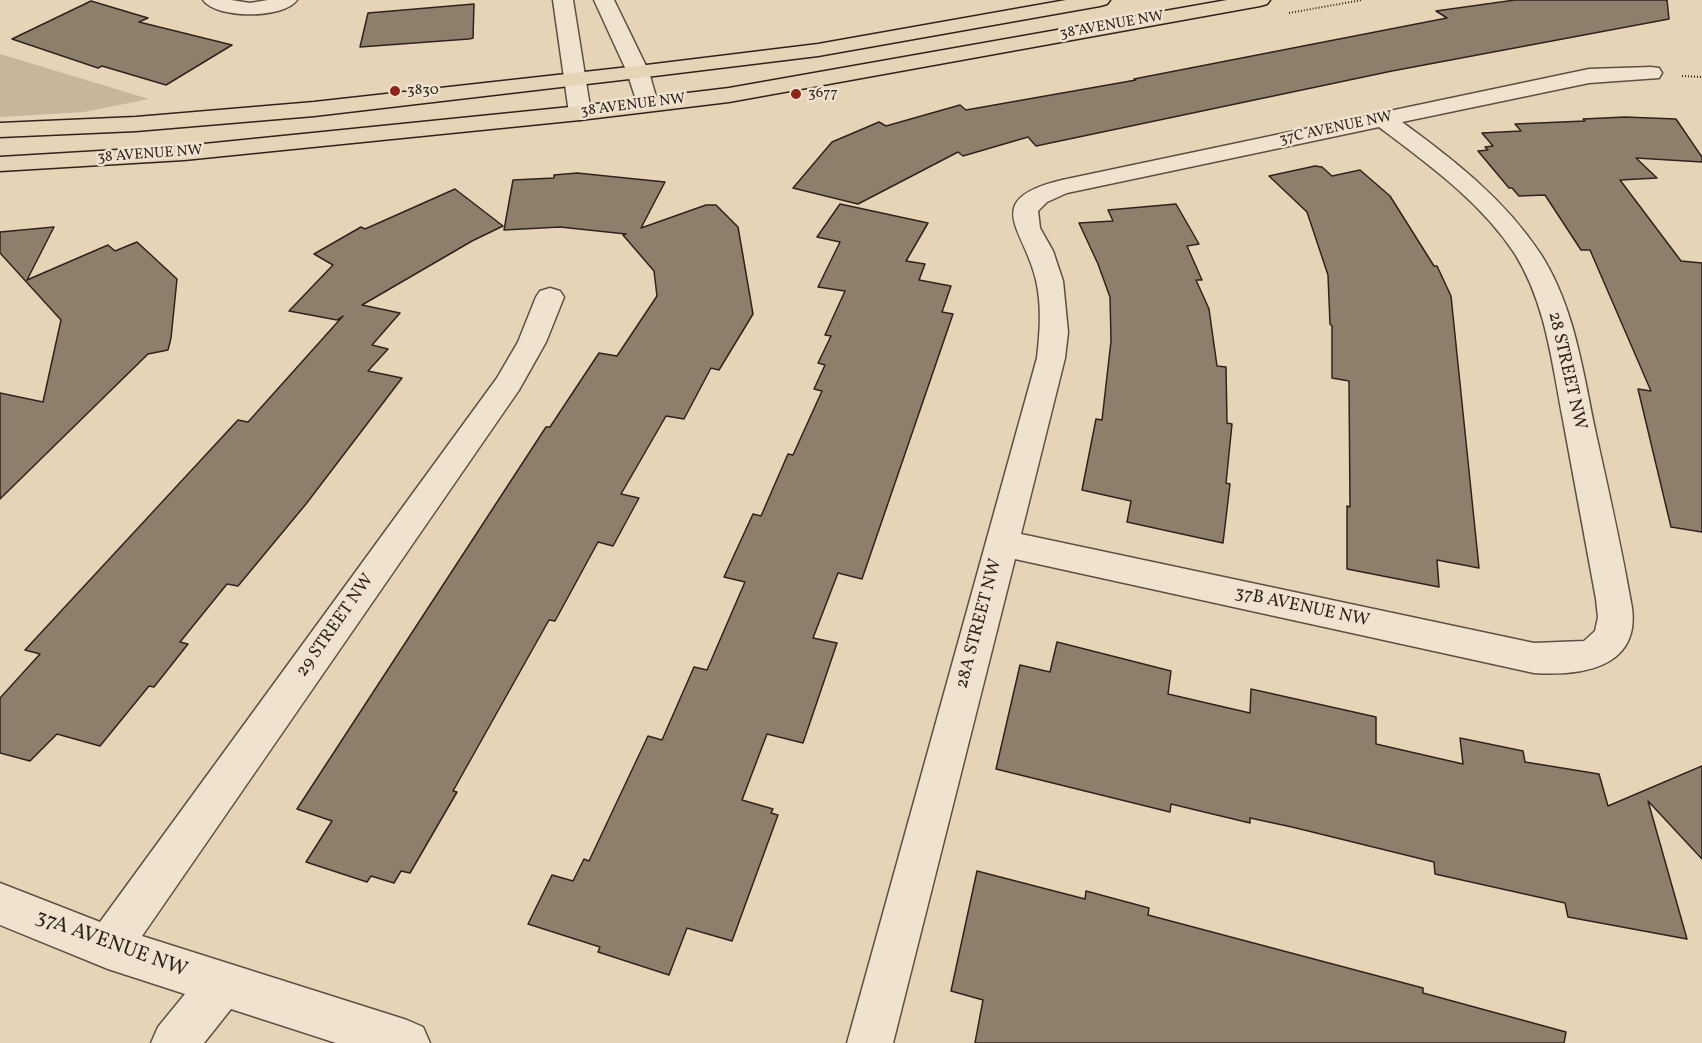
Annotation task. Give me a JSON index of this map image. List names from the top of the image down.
{
  "streets": {
    "main road": ["38 AVENUE NW"],
    "street": [
      "37C AVENUE NW",
      "28 STREET NW",
      "37B AVENUE NW",
      "28A STREET NW",
      "29 STREET NW",
      "37A AVENUE NW"
    ]
  },
  "crossings": [
    ["37C AVENUE NW", "28 STREET NW"],
    ["37C AVENUE NW", "28A STREET NW"],
    ["28 STREET NW", "37B AVENUE NW"],
    ["37B AVENUE NW", "28A STREET NW"],
    ["29 STREET NW", "37A AVENUE NW"]
  ],
  "places": ["3830", "3677"]
}
